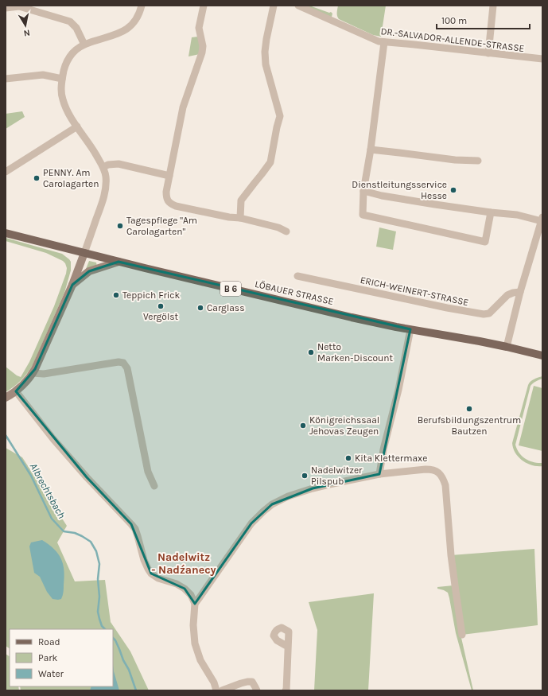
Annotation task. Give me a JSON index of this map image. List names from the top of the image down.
{
  "streets": {
    "main road": ["B 6", "LÖBAUER STRASSE"],
    "street": ["DR.-SALVADOR-ALLENDE-STRASSE", "ERICH-WEINERT-STRASSE"]
  },
  "crossings": [
    ["B 6", "LÖBAUER STRASSE"]
  ],
  "districts": ["Nadelwitz - Nadźanecy"],
  "water": ["Albrechtsbach"],
  "places": [
    "PENNY. Am Carolagarten",
    "Dienstleitungsservice Hesse",
    "Tagespflege \"Am Carolagarten\"",
    "Teppich Frick",
    "Vergölst",
    "Carglass",
    "Netto Marken-Discount",
    "Berufsbildungszentrum Bautzen",
    "Königreichssaal Jehovas Zeugen",
    "Kita Klettermaxe",
    "Nadelwitzer Pilspub"
  ],
  "legend": ["Road", "Park", "Water"],
  "scale_bar": "100 m",
  "north": "bottom"
}
